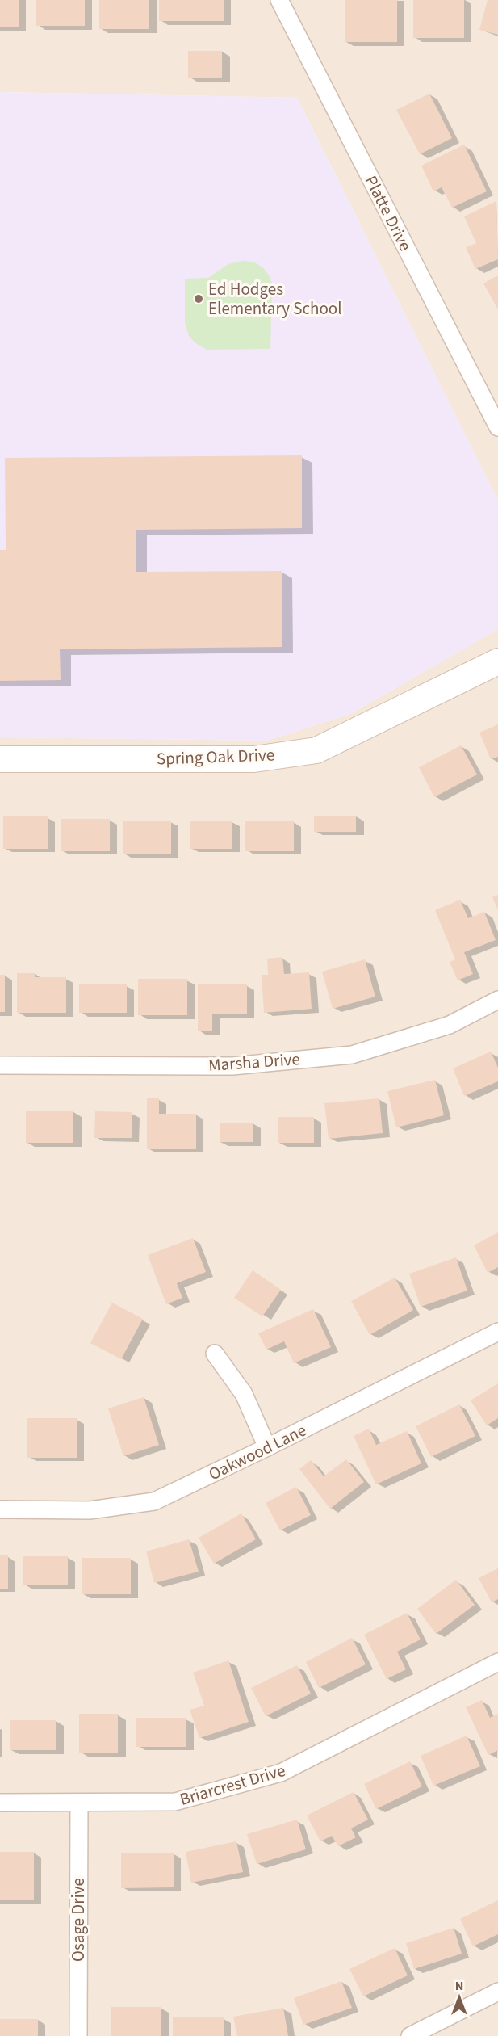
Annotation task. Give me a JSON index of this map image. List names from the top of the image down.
{
  "streets": {
    "street": [
      "Platte Drive",
      "Spring Oak Drive",
      "Marsha Drive",
      "Oakwood Lane",
      "Briarcrest Drive",
      "Osage Drive"
    ]
  },
  "crossings": [
    ["Briarcrest Drive", "Osage Drive"]
  ],
  "places": ["Ed Hodges Elementary School"],
  "north": "top"
}
